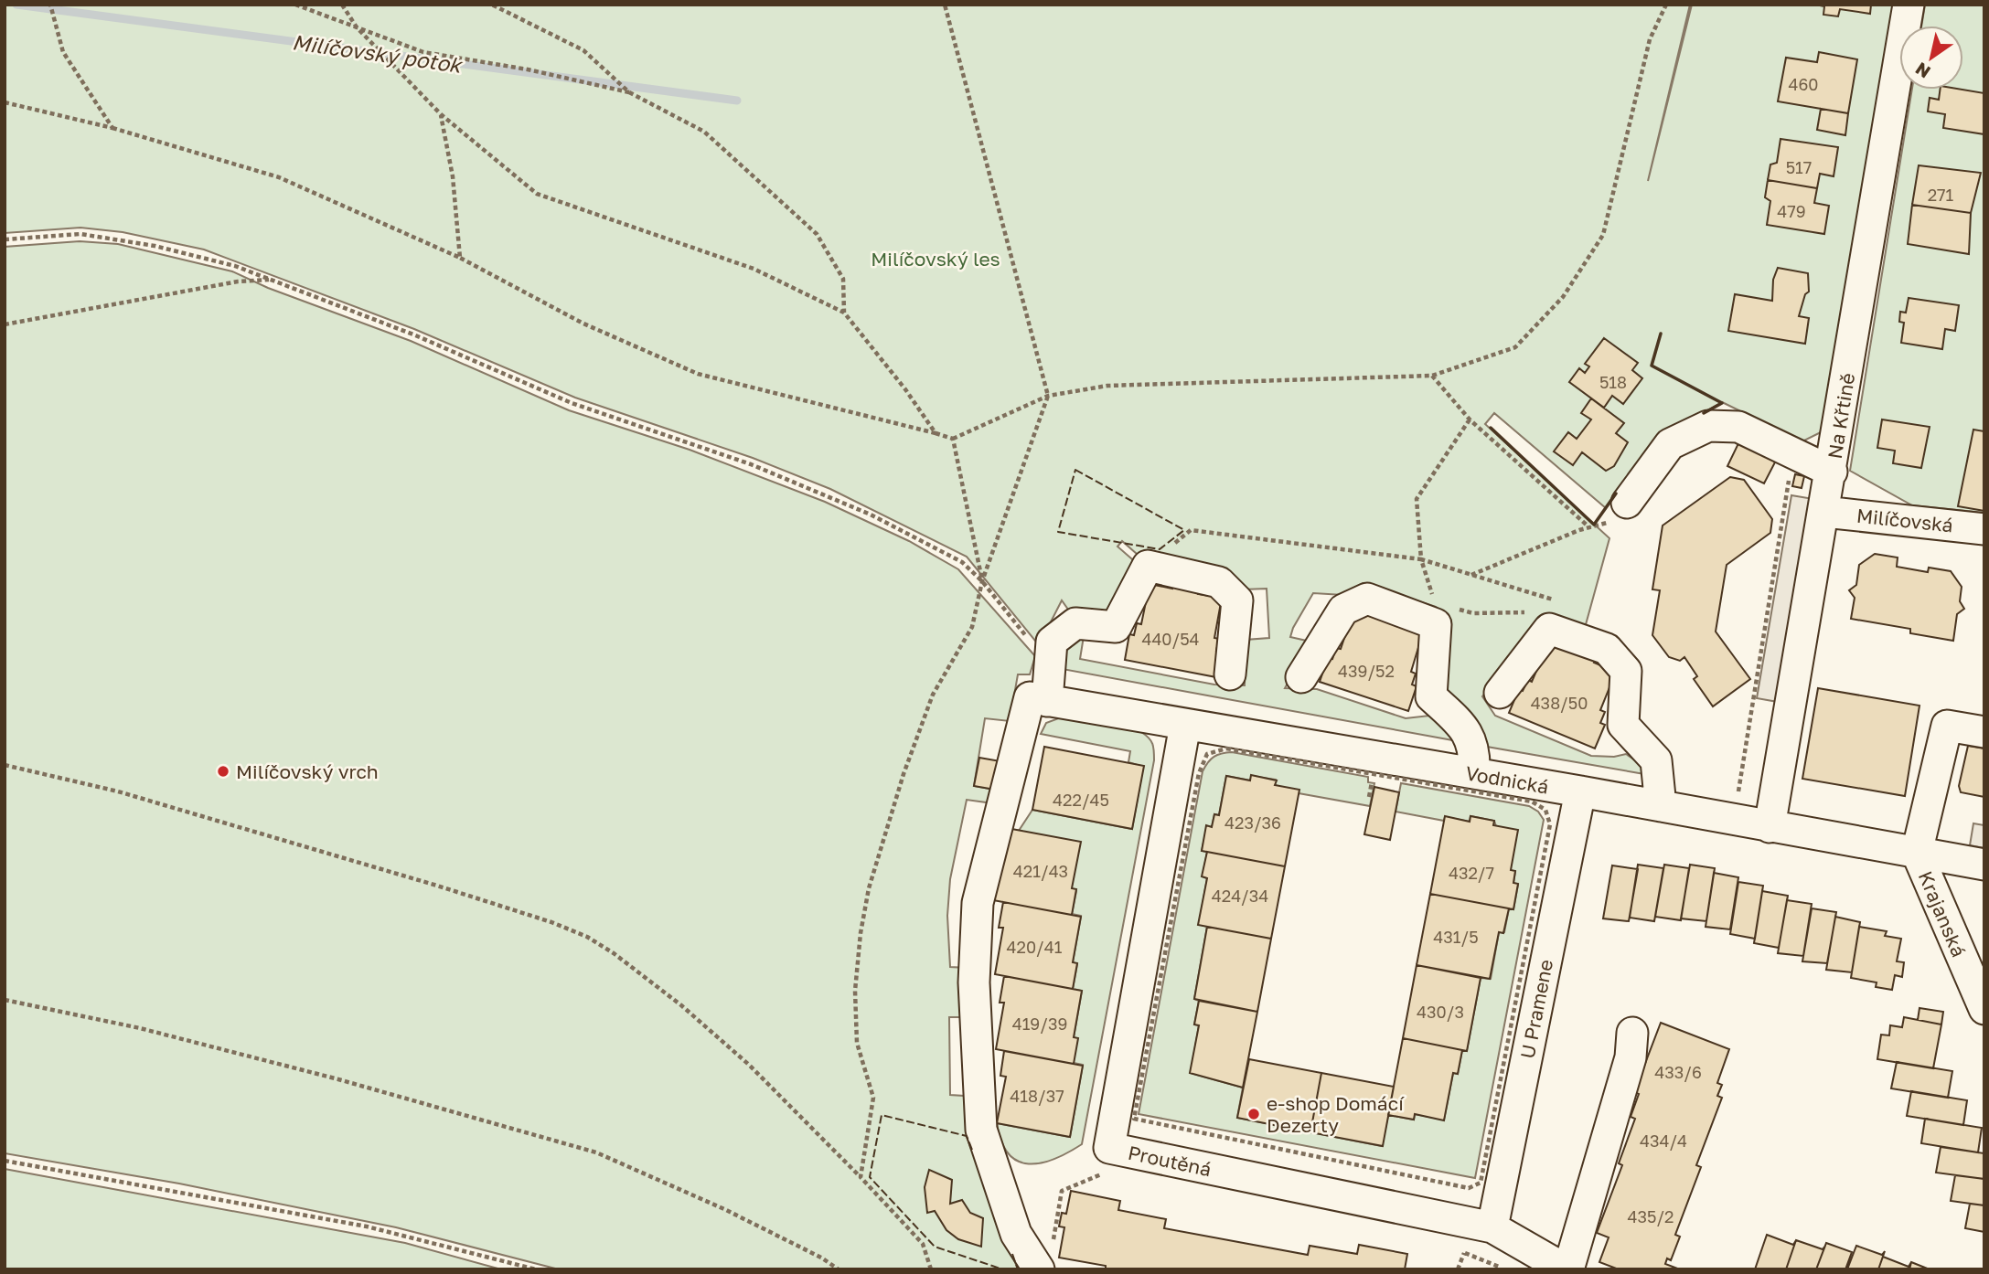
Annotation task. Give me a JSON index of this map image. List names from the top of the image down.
{
  "streets": {
    "street": [
      "Na Křtině",
      "Milíčovská",
      "Vodnická",
      "Krajanská",
      "U Pramene",
      "Proutěná"
    ]
  },
  "crossings": [
    ["Na Křtině", "Milíčovská"],
    ["Na Křtině", "Vodnická"],
    ["Vodnická", "Krajanská"],
    ["Vodnická", "U Pramene"],
    ["Vodnická", "Proutěná"],
    ["U Pramene", "Proutěná"]
  ],
  "water": ["Milíčovský potok"],
  "parks": ["Milíčovský les"],
  "places": ["Milíčovský vrch", "e-shop Domácí Dezerty"],
  "house_numbers": [
    "460",
    "517",
    "271",
    "479",
    "518",
    "440/54",
    "439/52",
    "438/50",
    "422/45",
    "423/36",
    "421/43",
    "432/7",
    "424/34",
    "431/5",
    "420/41",
    "430/3",
    "419/39",
    "433/6",
    "418/37",
    "434/4",
    "435/2"
  ],
  "north": "bottom left"
}
